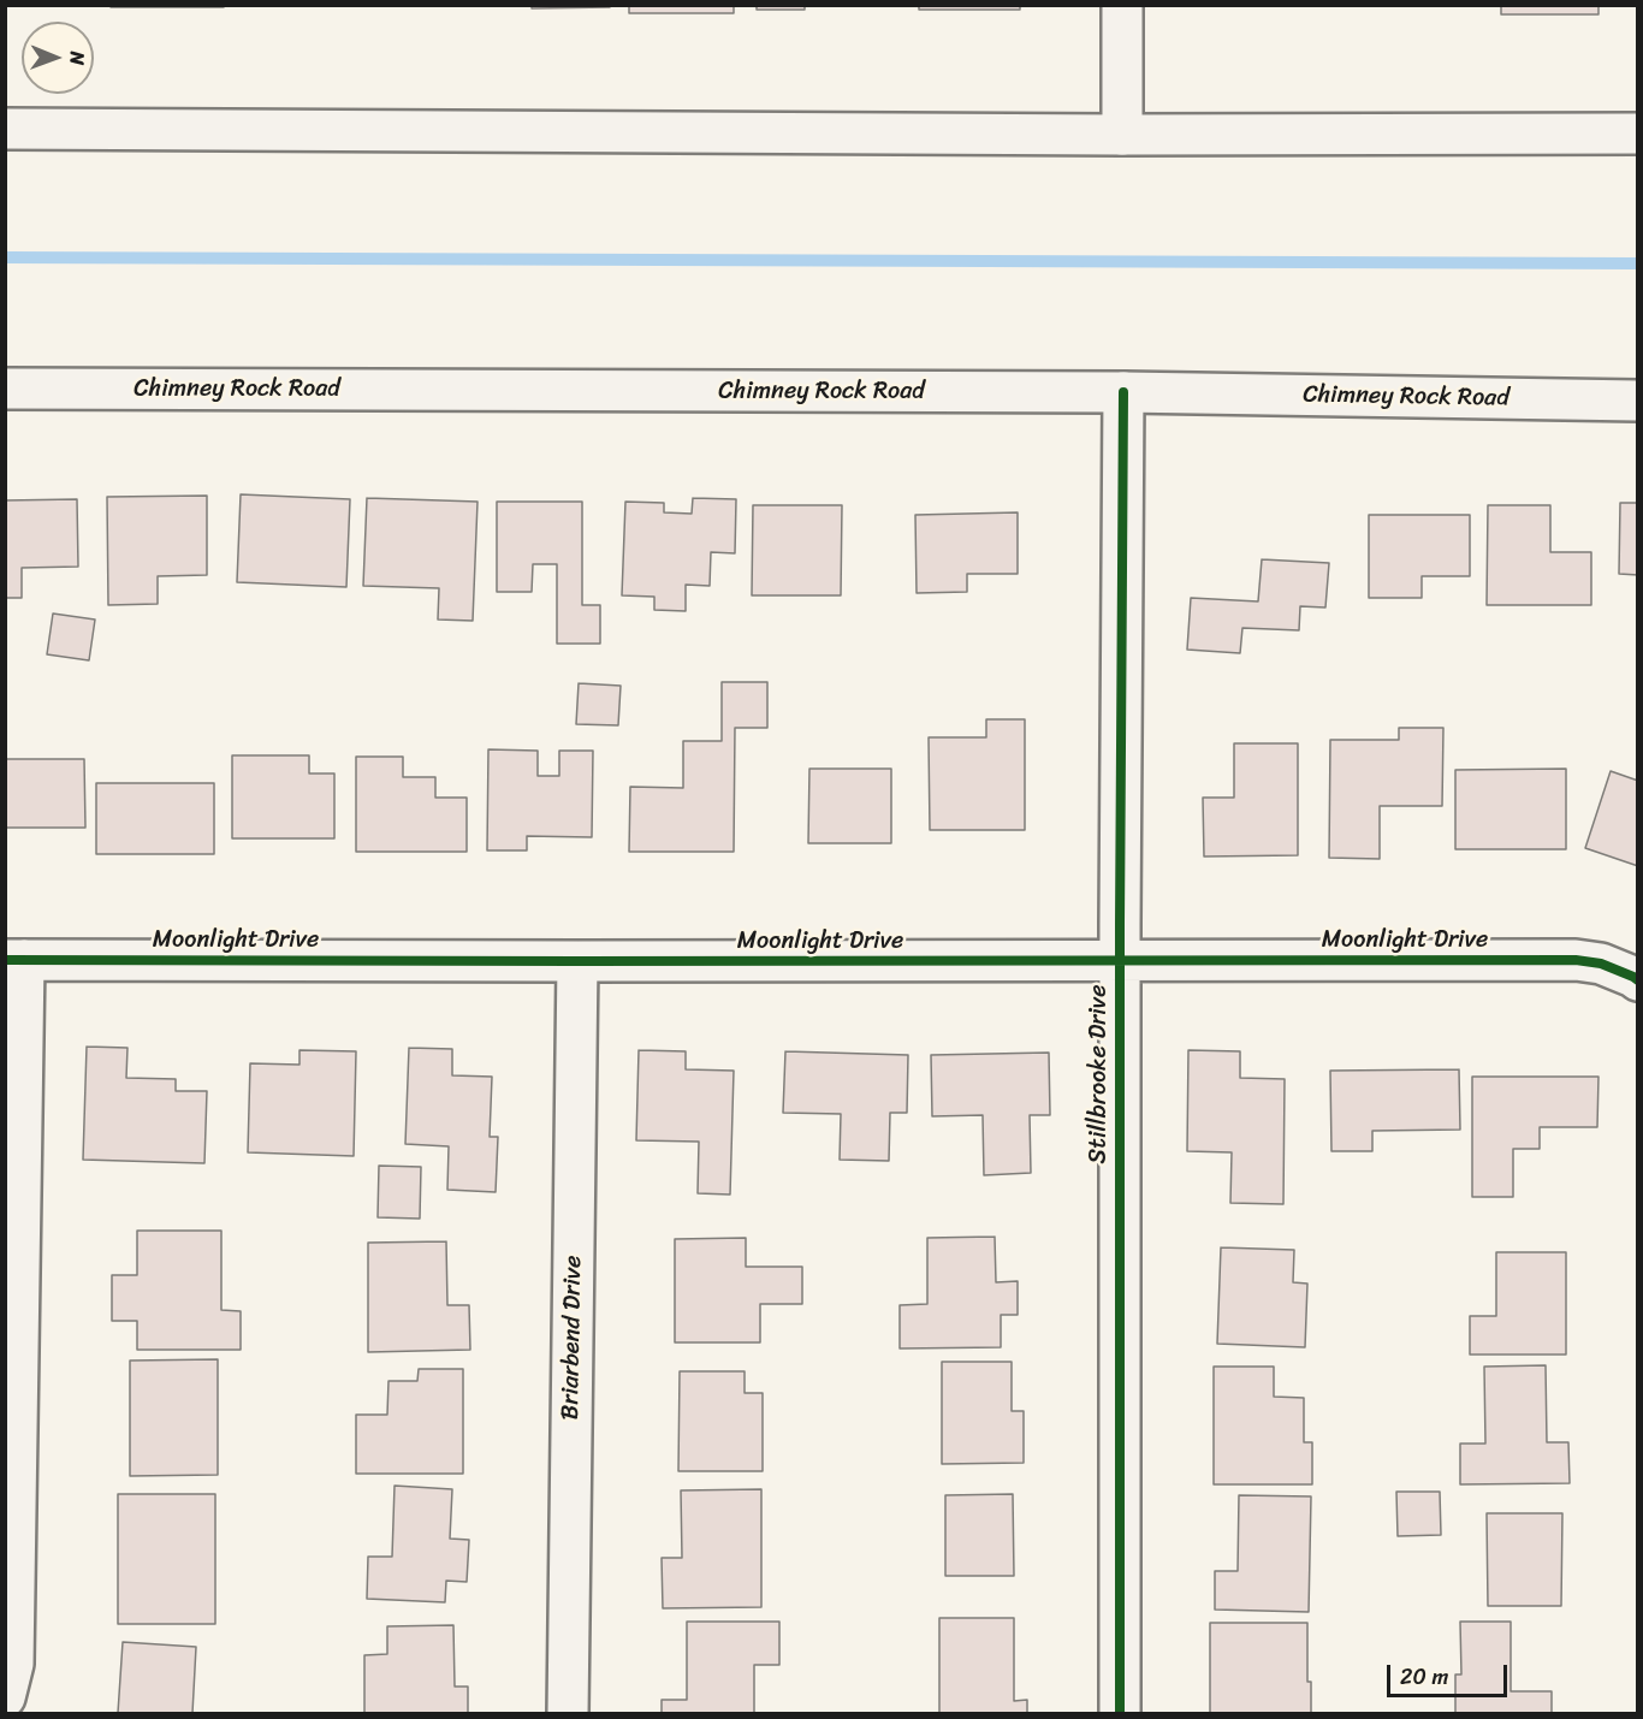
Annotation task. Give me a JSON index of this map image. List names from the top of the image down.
{
  "streets": {
    "street": [
      "Chimney Rock Road",
      "Moonlight Drive",
      "Stillbrooke Drive",
      "Briarbend Drive"
    ]
  },
  "crossings": [
    ["Chimney Rock Road", "Stillbrooke Drive"],
    ["Moonlight Drive", "Stillbrooke Drive"],
    ["Moonlight Drive", "Briarbend Drive"]
  ],
  "scale_bar": "20 m",
  "north": "right"
}
